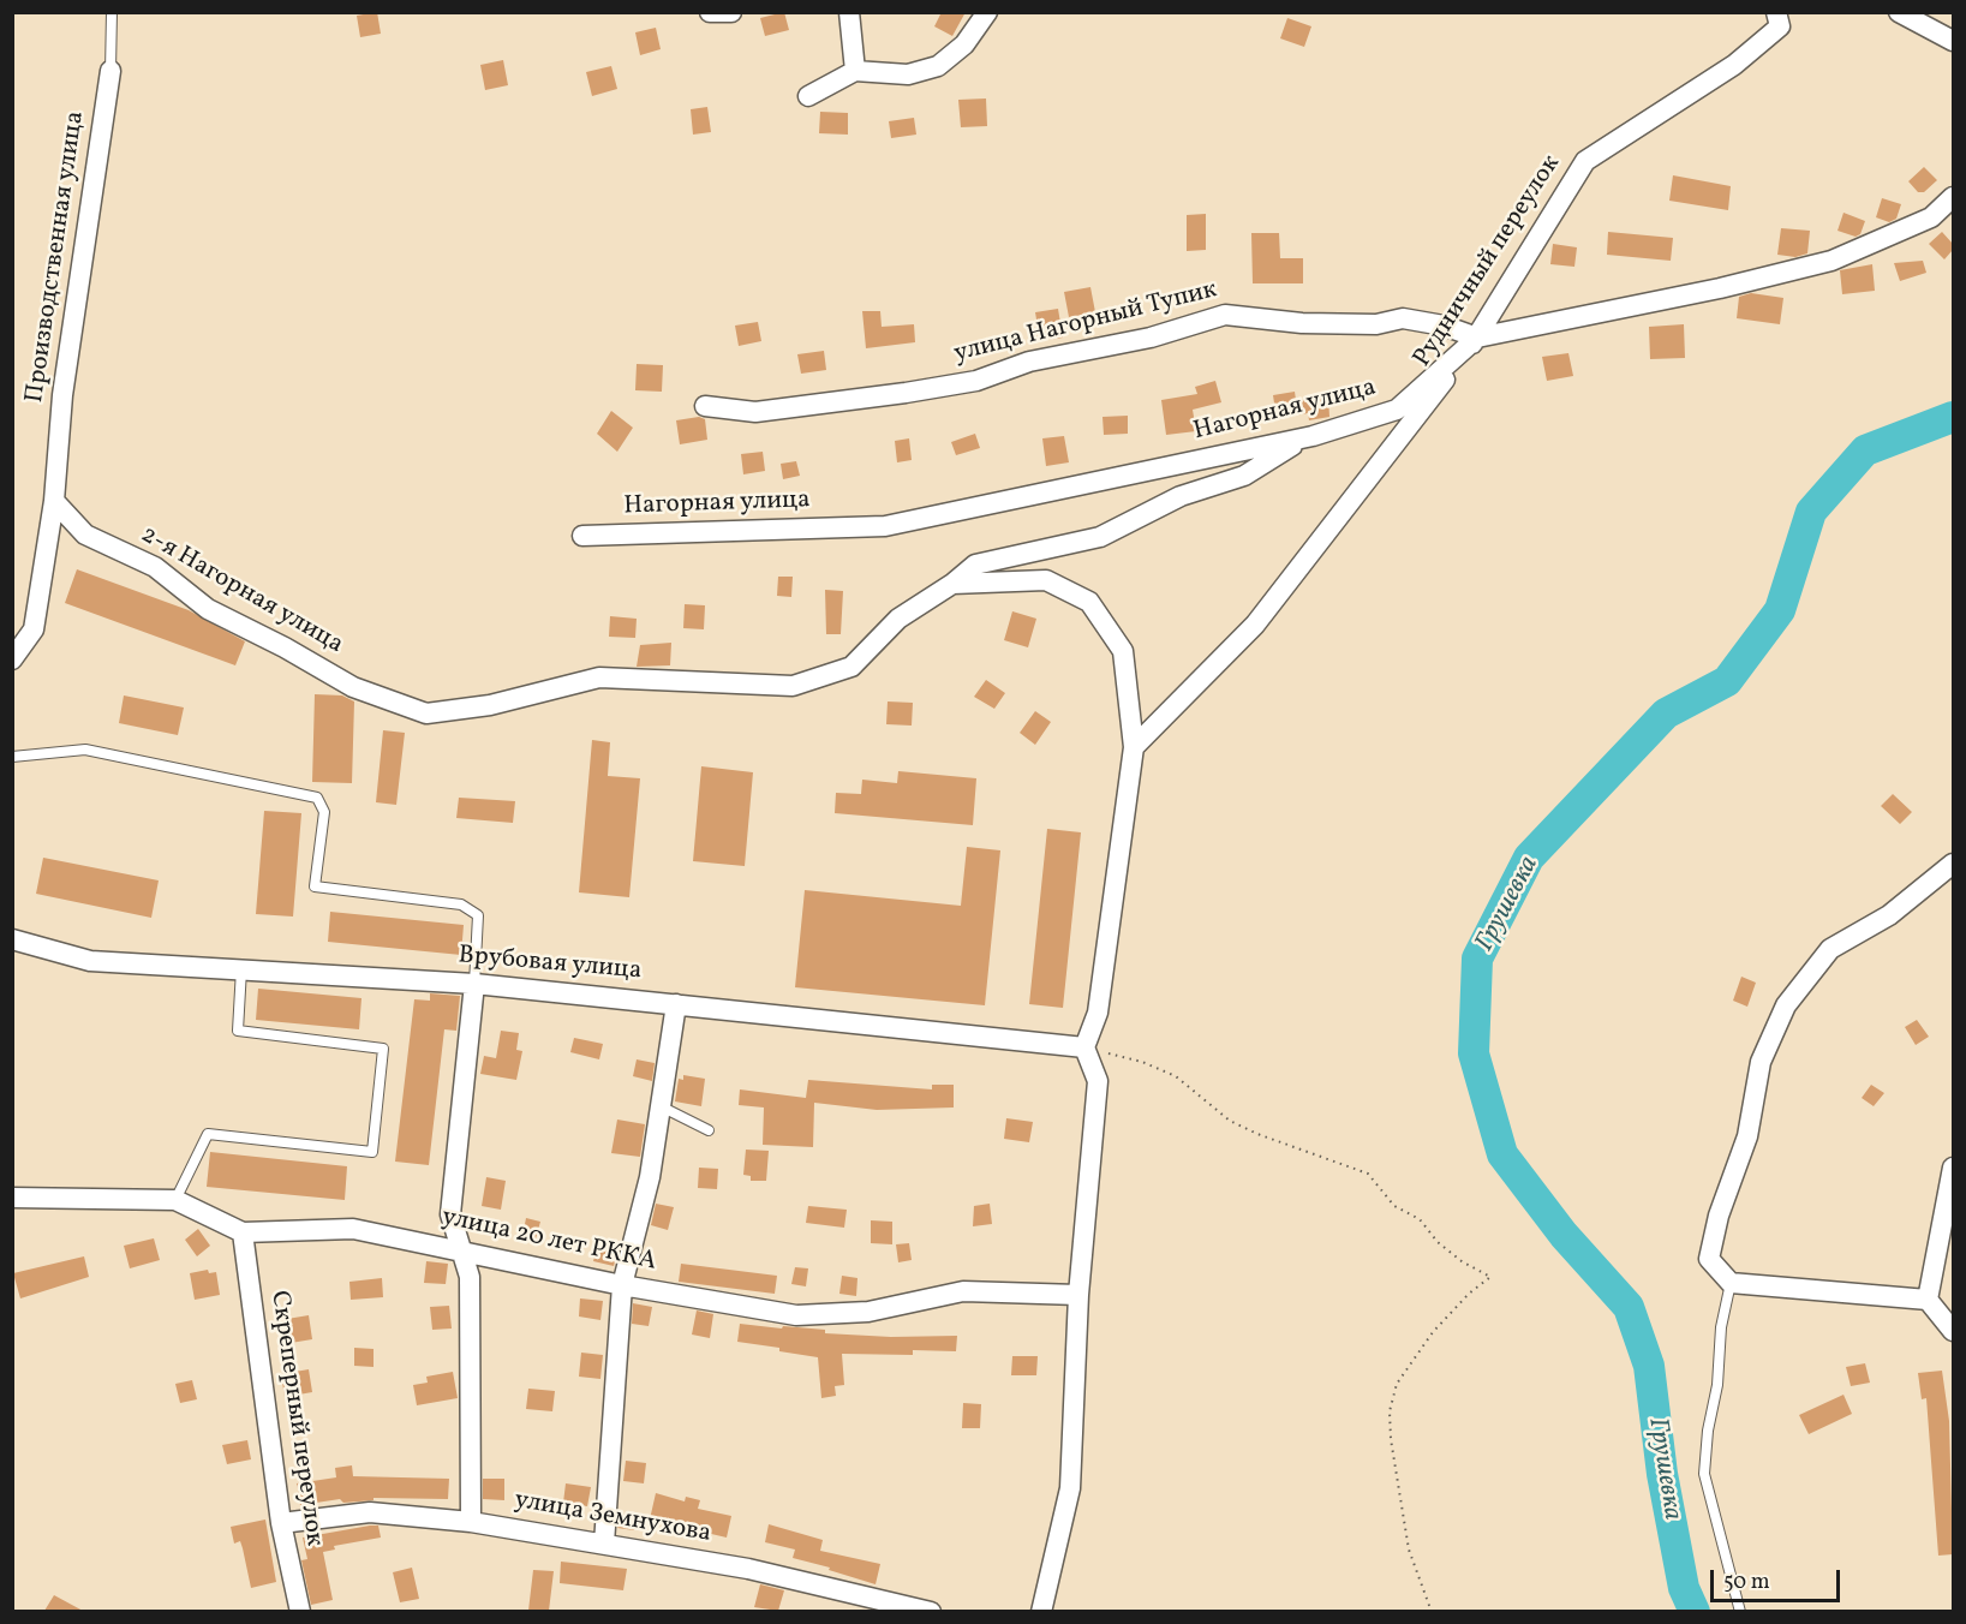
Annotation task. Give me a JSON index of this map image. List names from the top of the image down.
{
  "streets": {
    "street": [
      "Производственная улица",
      "Рудничный переулок",
      "улица Нагорный Тупик",
      "Нагорная улица",
      "2-я Нагорная улица",
      "Врубовая улица",
      "улица 20 лет РККА",
      "Скреперный переулок",
      "улица Земнухова"
    ]
  },
  "crossings": [
    ["Производственная улица", "2-я Нагорная улица"],
    ["Рудничный переулок", "улица Нагорный Тупик"],
    ["Рудничный переулок", "Нагорная улица"],
    ["улица Нагорный Тупик", "Нагорная улица"],
    ["Нагорная улица", "2-я Нагорная улица"],
    ["улица 20 лет РККА", "Скреперный переулок"],
    ["Скреперный переулок", "улица Земнухова"]
  ],
  "water": ["Грушевка"],
  "scale_bar": "50 m"
}
